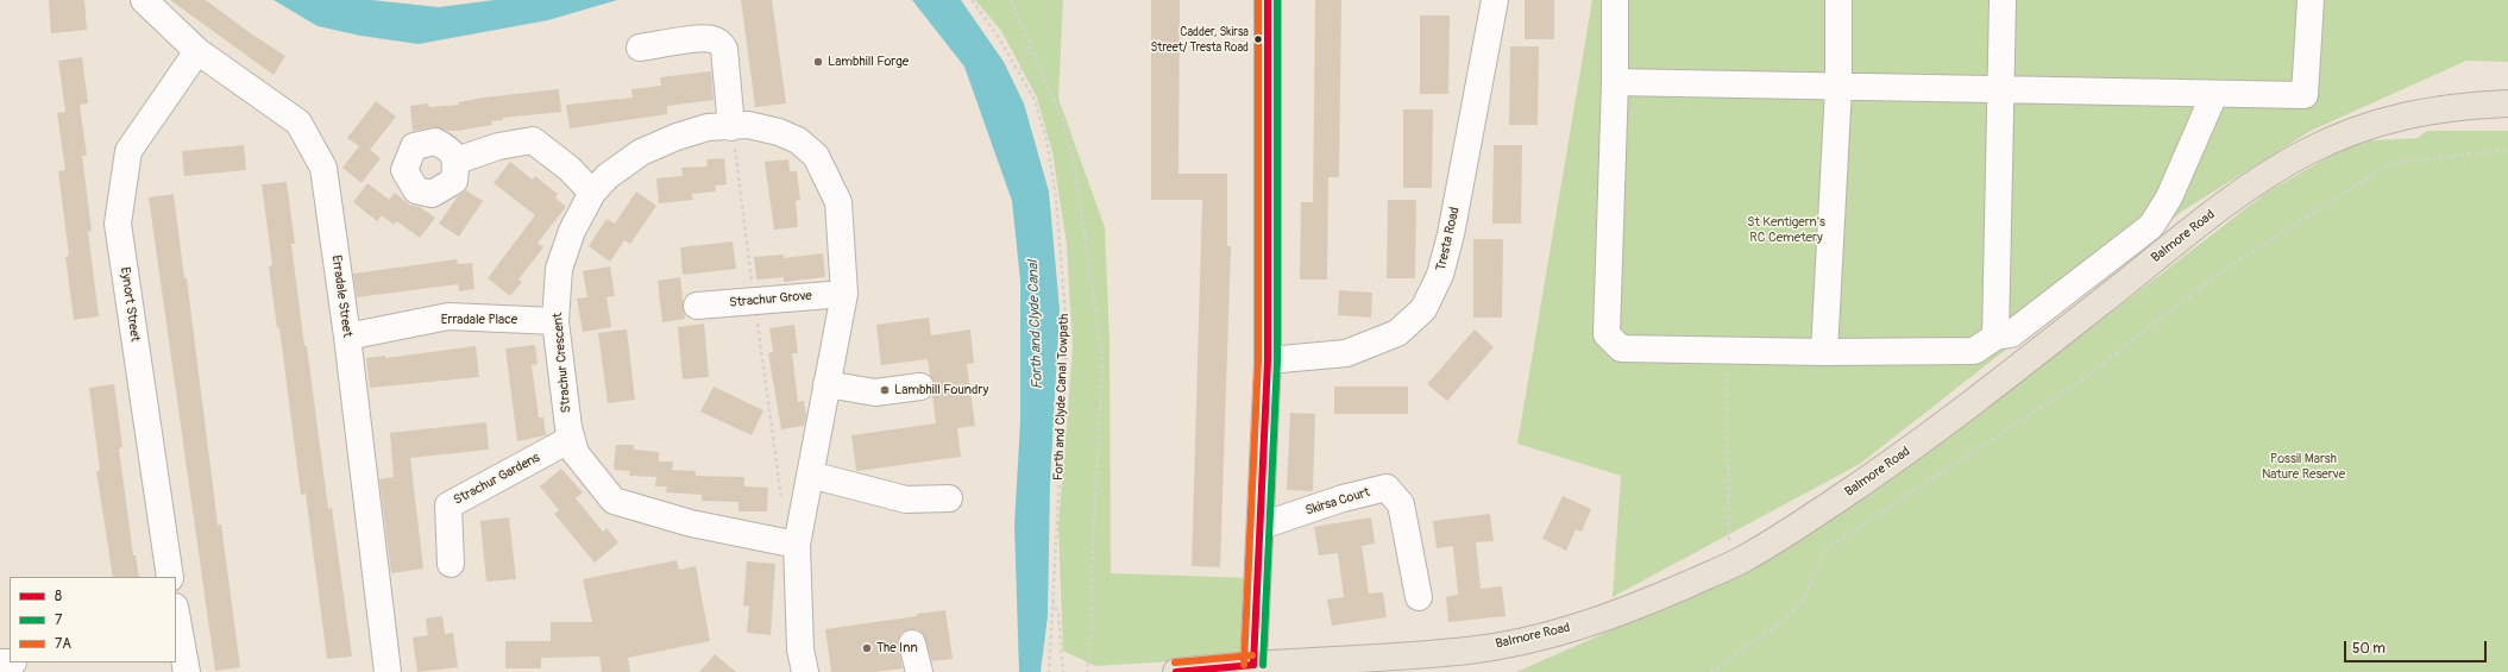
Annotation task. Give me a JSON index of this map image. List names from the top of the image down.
{
  "streets": {
    "main road": ["Balmore Road"],
    "street": [
      "Tresta Road",
      "Erradale Street",
      "Strachur Grove",
      "Eynort Street",
      "Erradale Place",
      "Strachur Crescent",
      "Strachur Gardens",
      "Skirsa Court"
    ],
    "path": ["Forth and Clyde Canal Towpath"]
  },
  "crossings": [
    ["Erradale Street", "Eynort Street"],
    ["Erradale Street", "Erradale Place"],
    ["Strachur Grove", "Strachur Crescent"],
    ["Erradale Place", "Strachur Crescent"],
    ["Strachur Crescent", "Strachur Gardens"]
  ],
  "water": ["Forth and Clyde Canal"],
  "parks": ["St Kentigern's RC Cemetery", "Possil Marsh Nature Reserve"],
  "places": [
    "Cadder, Skirsa Street/ Tresta Road",
    "Lambhill Forge",
    "Lambhill Foundry",
    "The Inn"
  ],
  "lines": ["transit line 8", "transit line 7", "transit line 7A"],
  "legend": ["8", "7", "7A"],
  "scale_bar": "50 m"
}
